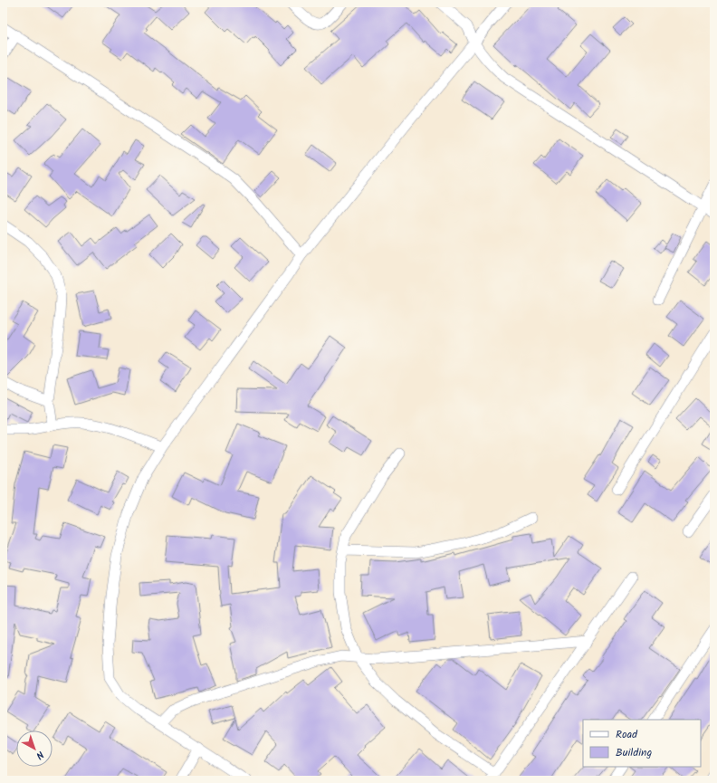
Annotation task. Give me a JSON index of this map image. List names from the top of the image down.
{
  "legend": ["Road", "Building"],
  "north": "bottom right"
}
